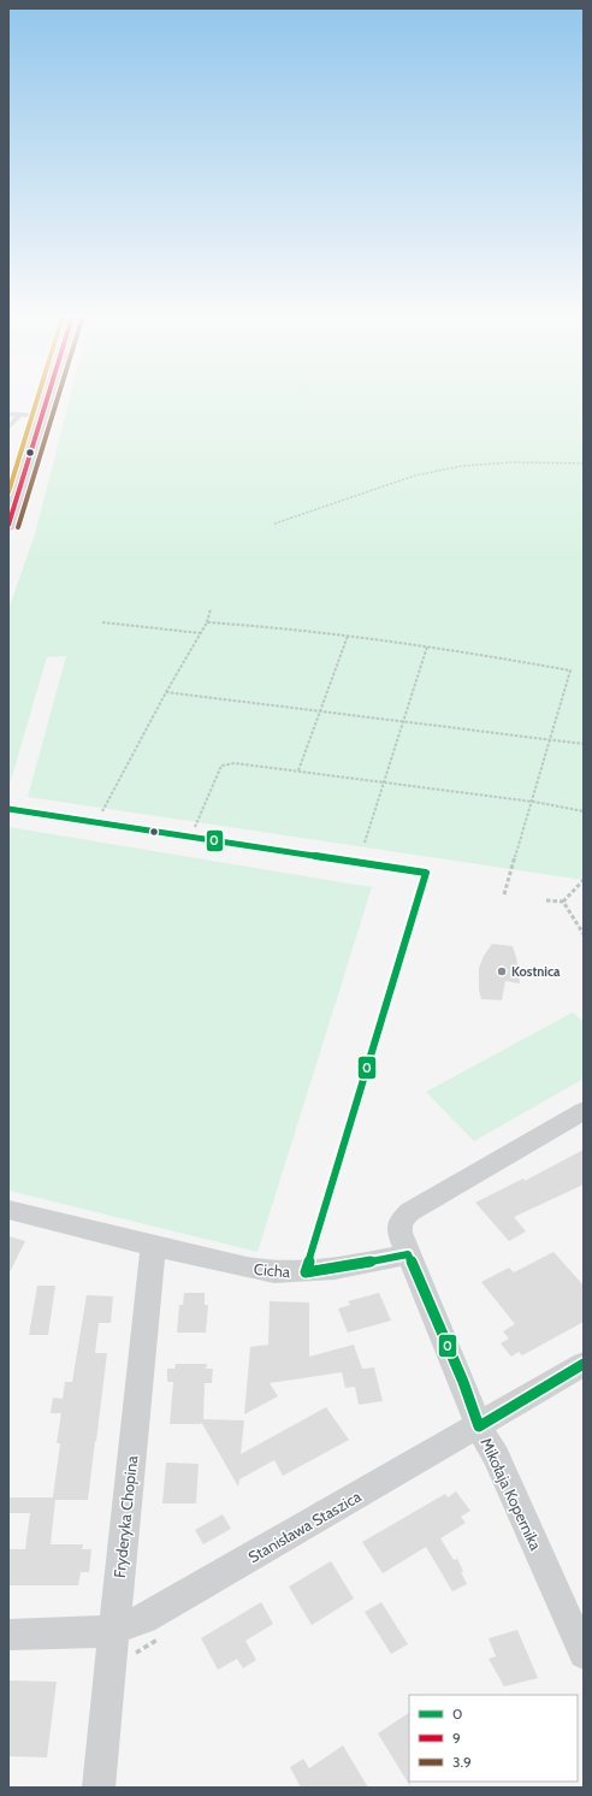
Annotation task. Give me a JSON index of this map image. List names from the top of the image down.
{
  "streets": {
    "street": [
      "Cicha",
      "Mikołaja Kopernika",
      "Fryderyka Chopina",
      "Stanisława Staszica"
    ]
  },
  "crossings": [
    ["Cicha", "Mikołaja Kopernika"],
    ["Cicha", "Fryderyka Chopina"],
    ["Mikołaja Kopernika", "Stanisława Staszica"],
    ["Fryderyka Chopina", "Stanisława Staszica"]
  ],
  "places": ["Kostnica"],
  "lines": ["transit line 9", "transit line 3.9", "transit line 0"],
  "legend": ["0", "9", "3.9"]
}
